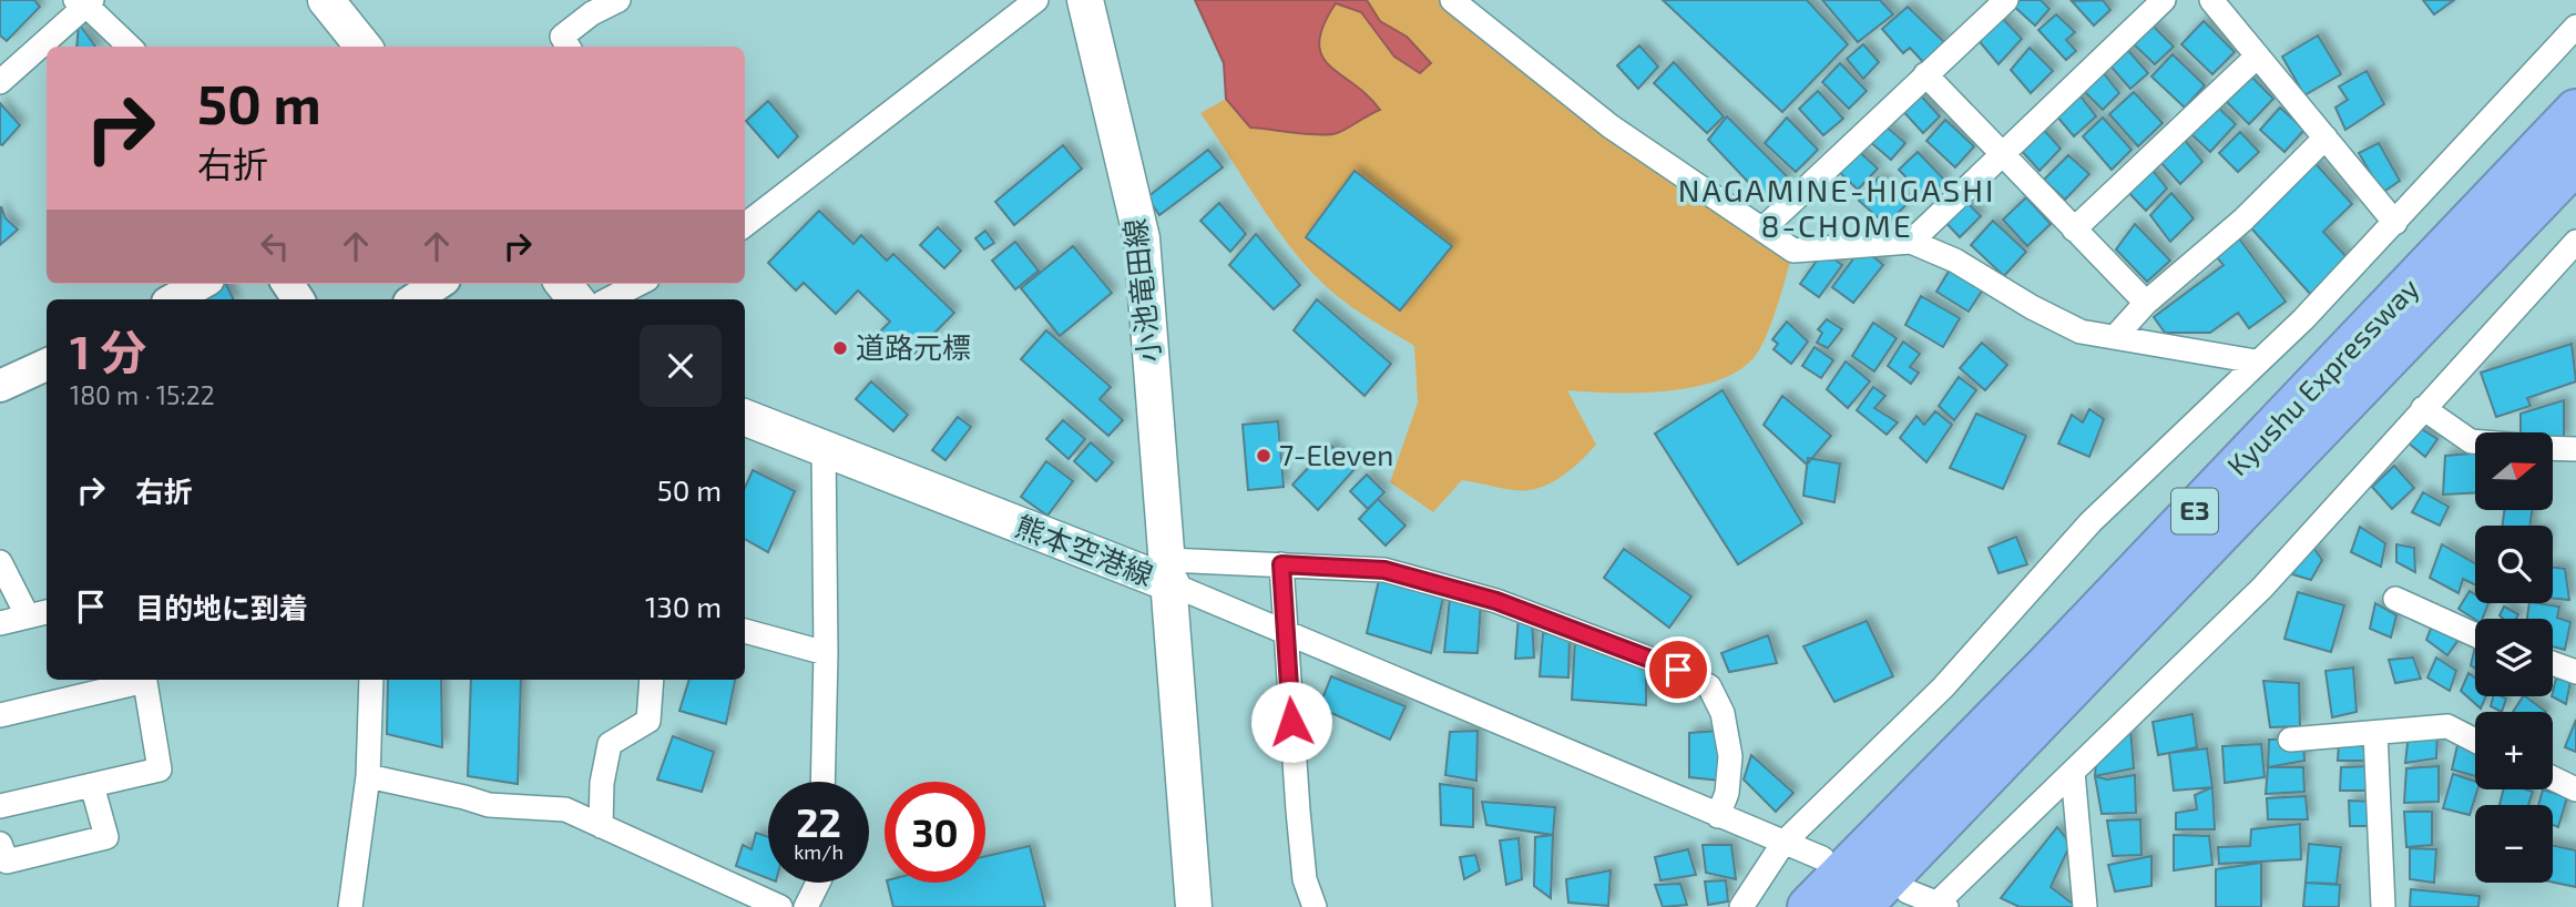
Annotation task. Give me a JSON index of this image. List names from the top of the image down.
{
  "streets": {
    "highway": ["Kyushu Expressway", "E3"],
    "main road": ["小池竜田線", "熊本空港線"]
  },
  "crossings": [
    ["小池竜田線", "熊本空港線"]
  ],
  "districts": ["NAGAMINE-HIGASHI 8-CHOME"],
  "places": ["道路元標", "7-Eleven"],
  "north": "right",
  "page": {
    "turn": ["50 m", "右折"],
    "heading": ["1 分", "180 m · 15:22"],
    "list": [
      {
        "name": "右折",
        "value": "50 m"
      },
      {
        "name": "目的地に到着",
        "value": "130 m"
      }
    ],
    "map_buttons": ["+", "−"],
    "speed": "22 km/h",
    "limit": "30"
  }
}
